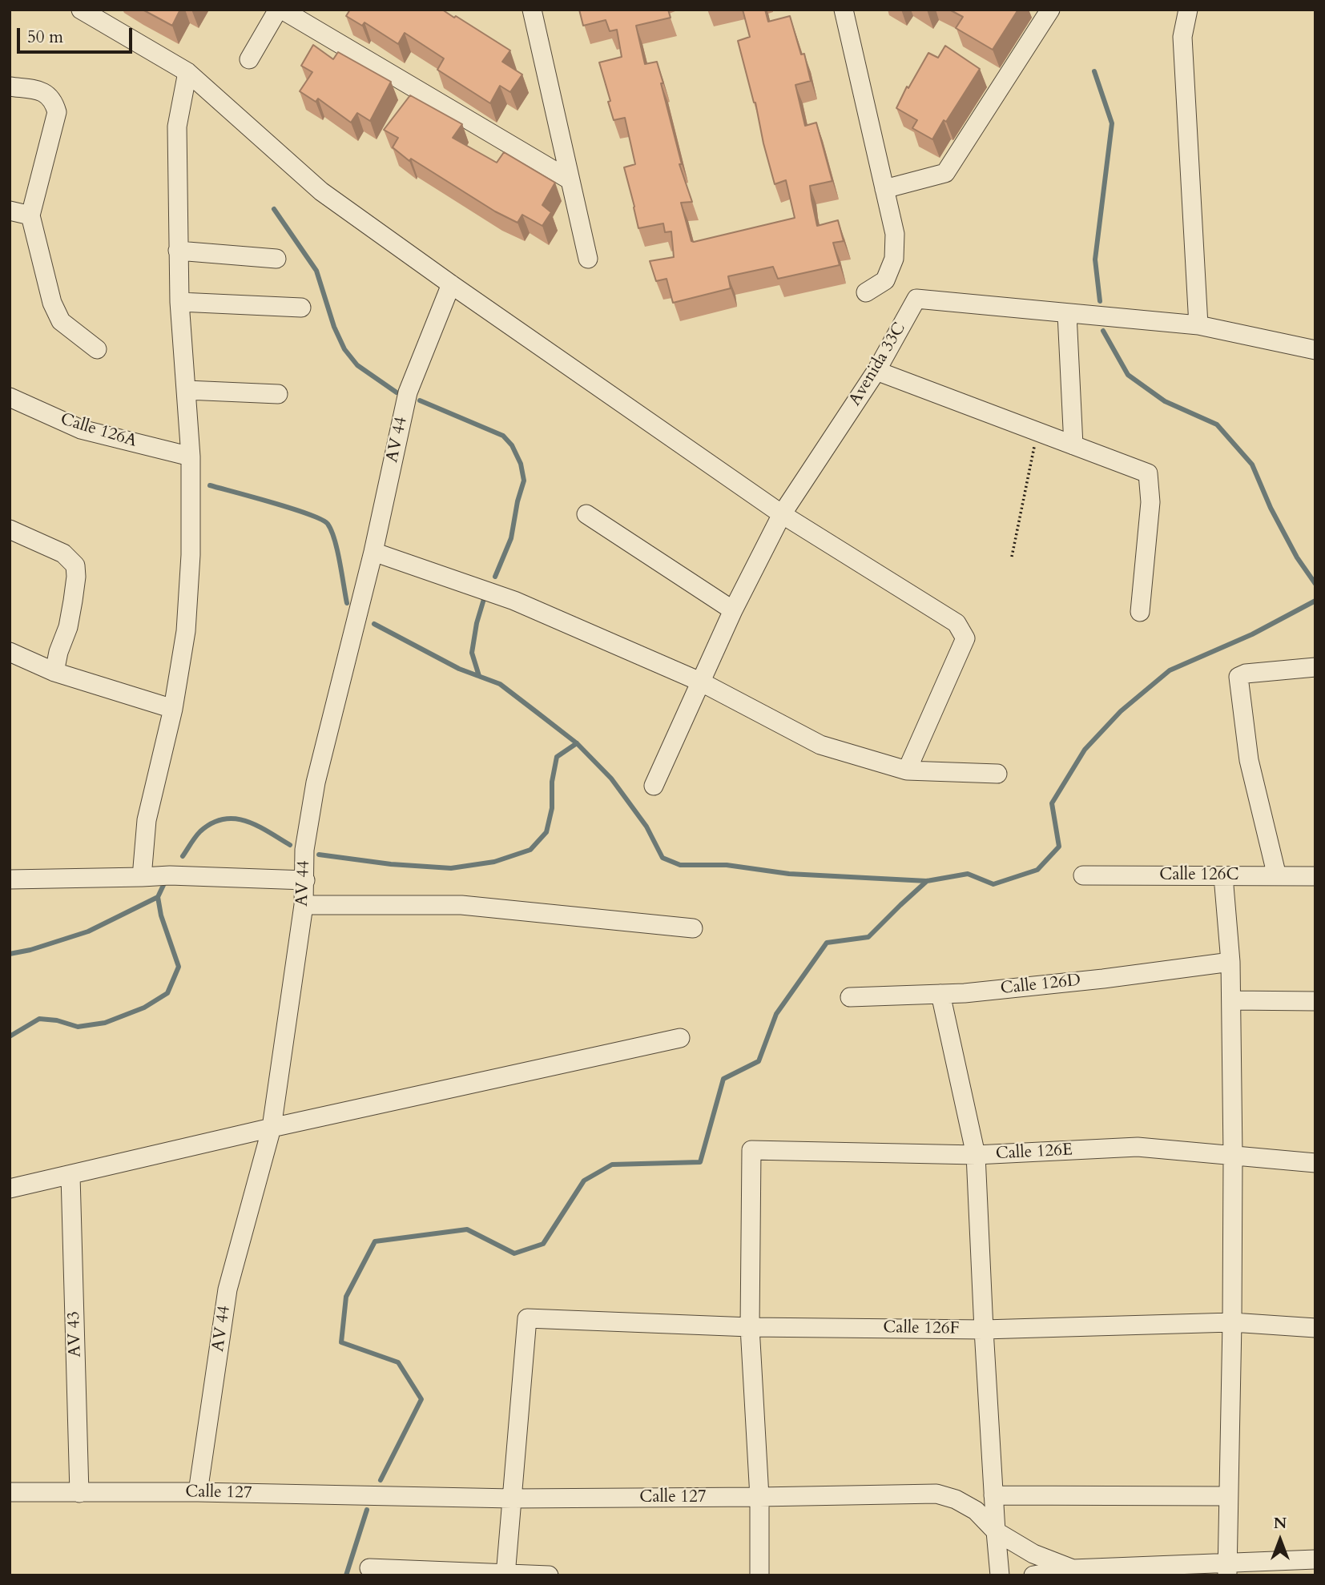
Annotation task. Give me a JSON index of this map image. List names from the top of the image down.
{
  "streets": {
    "street": [
      "Avenida 33C",
      "Calle 126A",
      "AV 44",
      "Calle 126C",
      "Calle 126D",
      "Calle 126E",
      "Calle 126F",
      "AV 43",
      "Calle 127"
    ]
  },
  "crossings": [
    ["AV 44", "Calle 127"],
    ["Calle 126E", "Calle 126F"],
    ["Calle 126F", "Calle 127"],
    ["AV 43", "Calle 127"]
  ],
  "scale_bar": "50 m",
  "north": "top"
}
